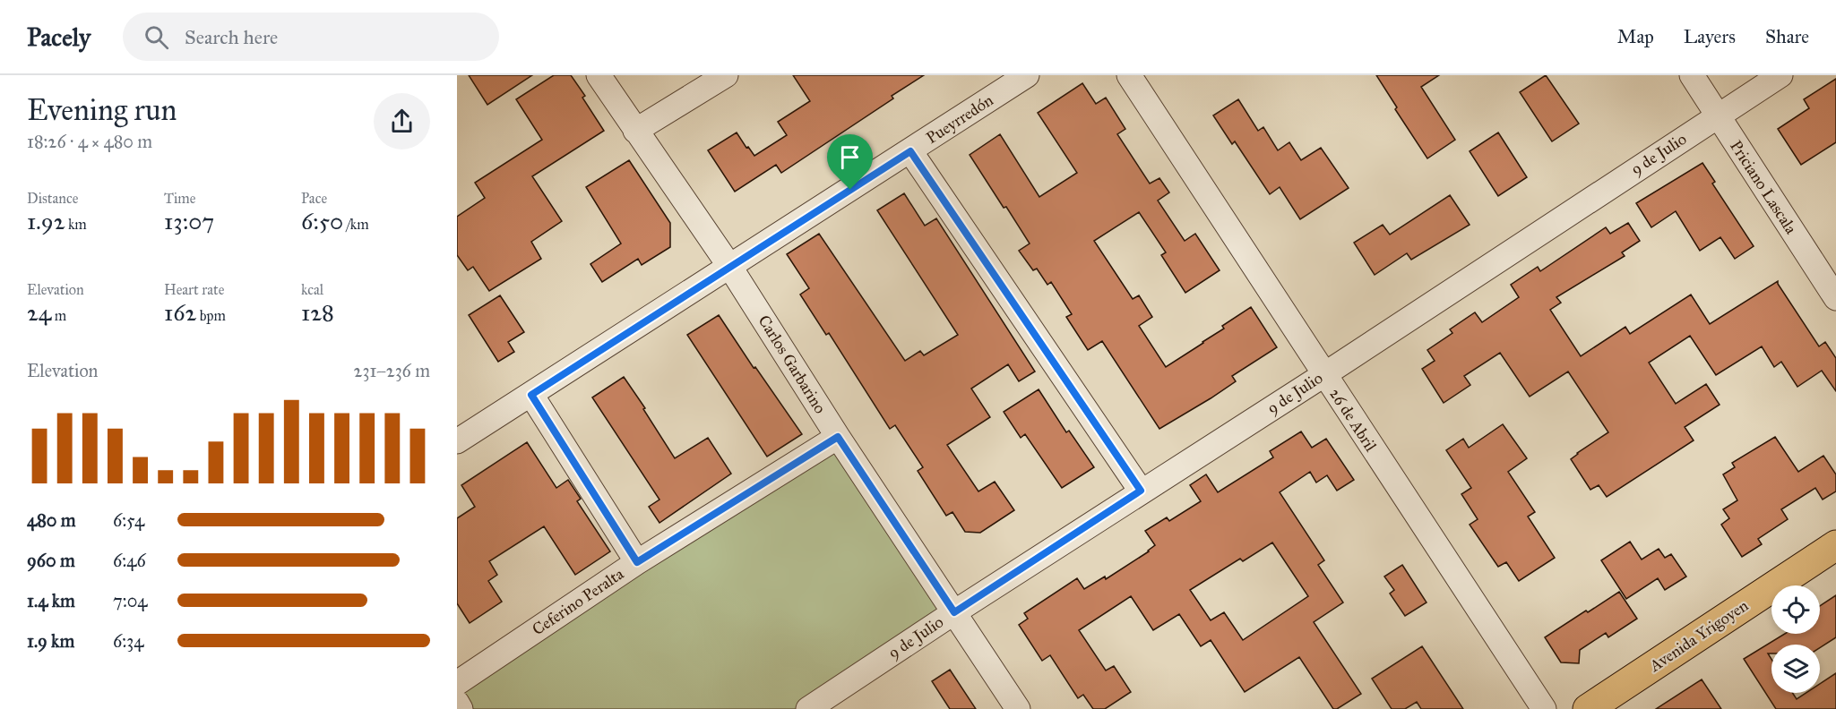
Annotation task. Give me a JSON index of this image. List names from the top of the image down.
{
  "streets": {
    "main road": ["Avenida Yrigoyen"],
    "street": [
      "Pueyrredón",
      "9 de Julio",
      "Priciano Lascala",
      "Carlos Garbarino",
      "26 de Abril",
      "Ceferino Peralta"
    ]
  },
  "crossings": [
    ["Pueyrredón", "Carlos Garbarino"],
    ["9 de Julio", "Priciano Lascala"],
    ["9 de Julio", "Carlos Garbarino"],
    ["9 de Julio", "26 de Abril"],
    ["Carlos Garbarino", "Ceferino Peralta"]
  ],
  "page": {
    "header": "Pacely",
    "search": "Search here",
    "nav": ["Map", "Layers", "Share"],
    "heading": ["Evening run", "18:26 · 4 × 480 m"],
    "stats": [
      ["Distance", "1.92 km"],
      ["Time", "13:07"],
      ["Pace", "6:50 /km"],
      ["Elevation", "24 m"],
      ["Heart rate", "162 bpm"],
      ["kcal", "128"]
    ],
    "chart": ["Elevation", "231–236 m"],
    "list": [
      {
        "name": "480 m",
        "note": "6:54"
      },
      {
        "name": "960 m",
        "note": "6:46"
      },
      {
        "name": "1.4 km",
        "note": "7:04"
      },
      {
        "name": "1.9 km",
        "note": "6:34"
      }
    ]
  }
}
